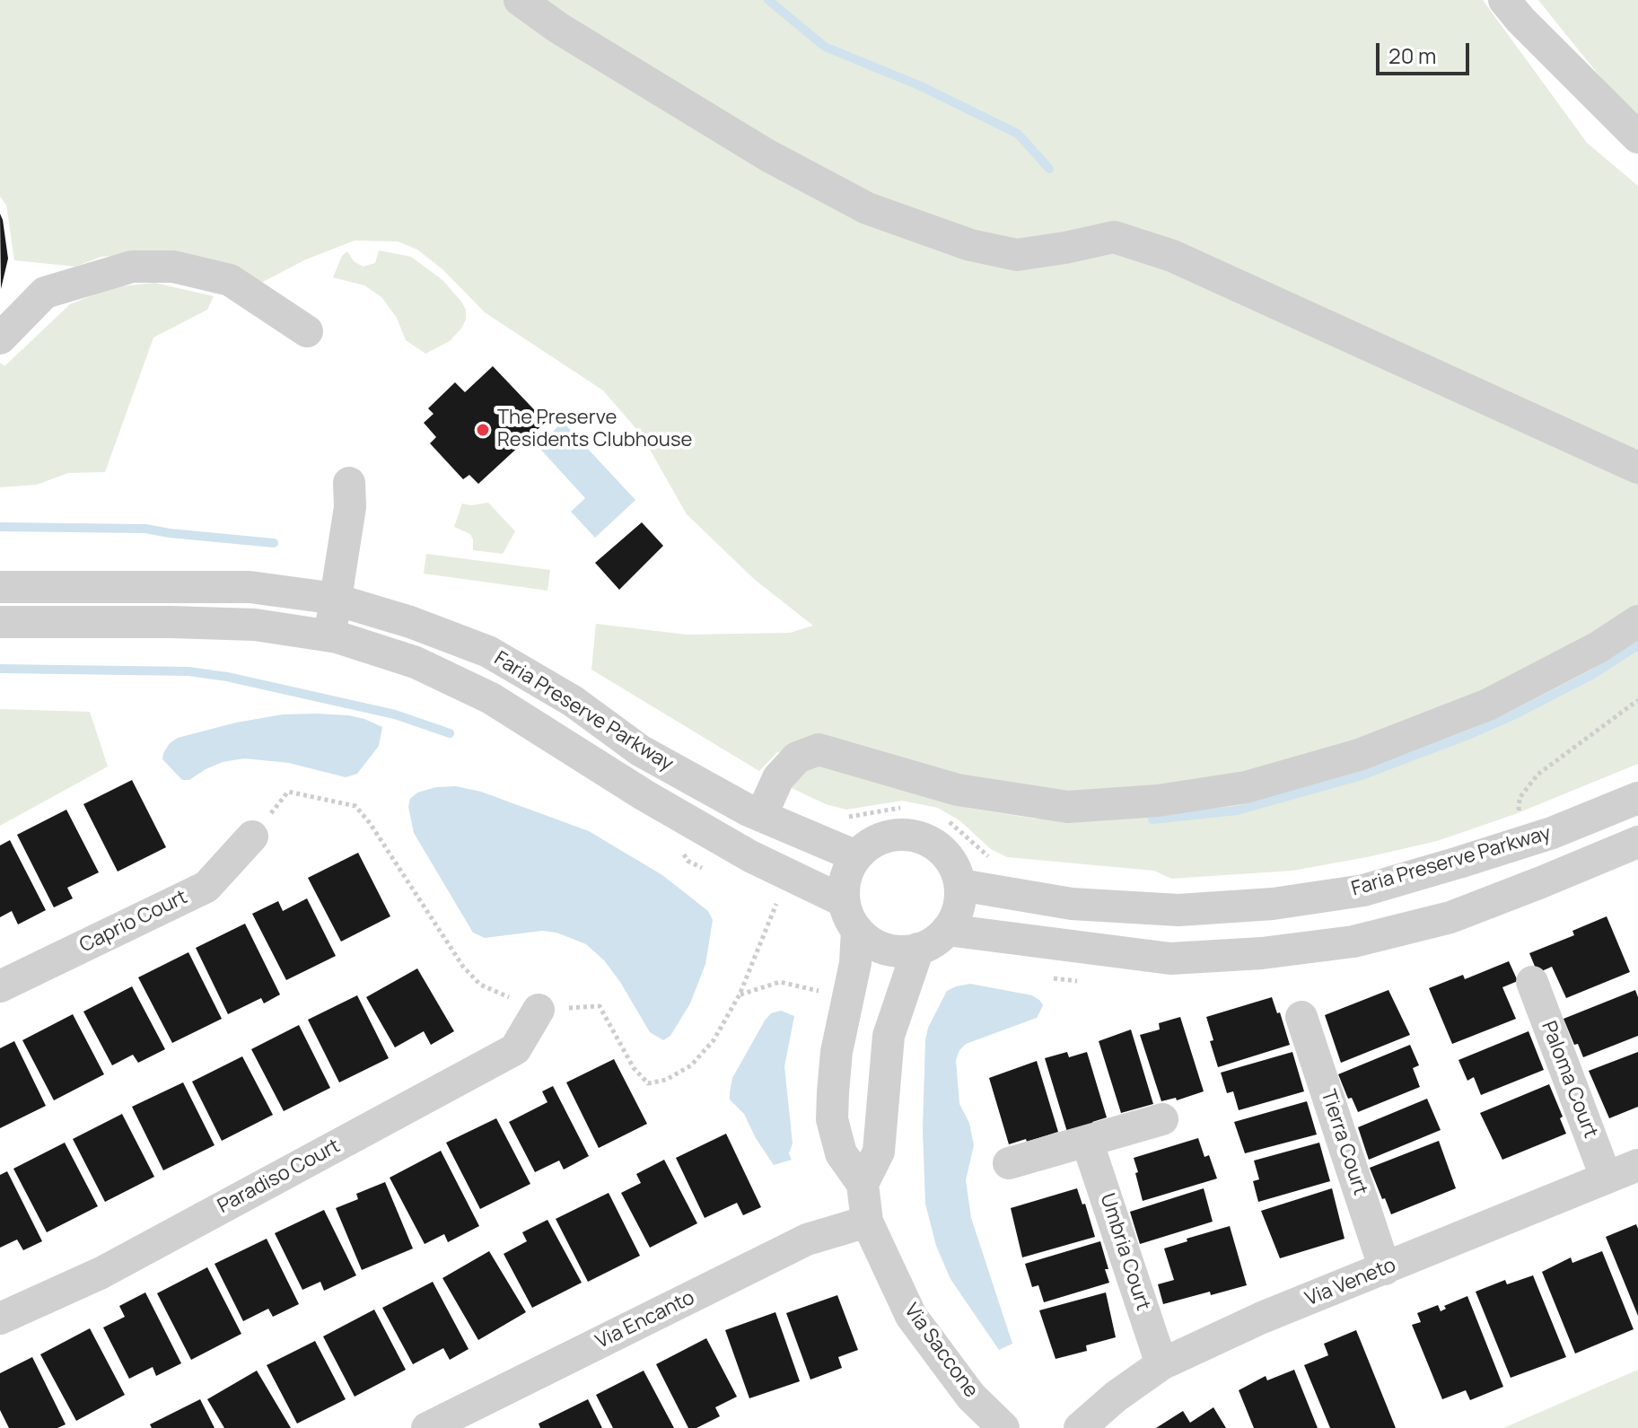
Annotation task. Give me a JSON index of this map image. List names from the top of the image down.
{
  "streets": {
    "street": [
      "Faria Preserve Parkway",
      "Caprio Court",
      "Paloma Court",
      "Tierra Court",
      "Paradiso Court",
      "Umbria Court",
      "Via Veneto",
      "Via Encanto",
      "Via Saccone"
    ]
  },
  "crossings": [
    ["Faria Preserve Parkway", "Via Saccone"],
    ["Paloma Court", "Via Veneto"],
    ["Tierra Court", "Via Veneto"],
    ["Umbria Court", "Via Veneto"],
    ["Via Encanto", "Via Saccone"]
  ],
  "places": ["The Preserve Residents Clubhouse"],
  "scale_bar": "20 m"
}
